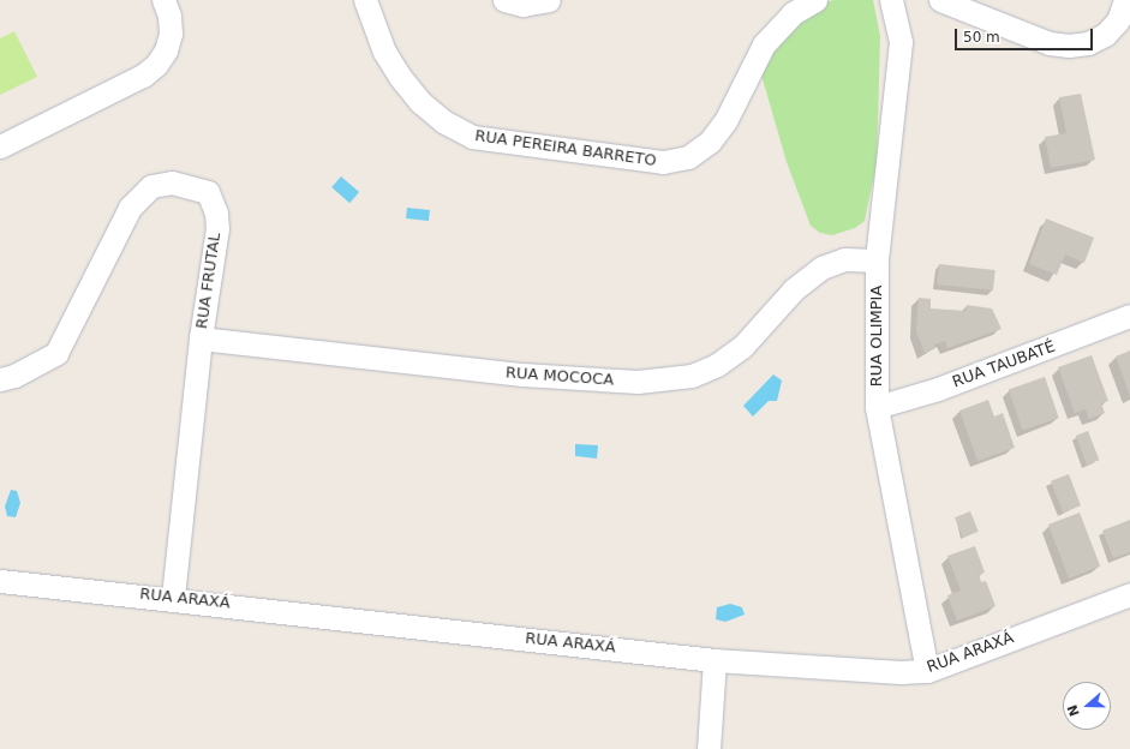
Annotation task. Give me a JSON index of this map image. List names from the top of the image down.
{
  "streets": {
    "street": [
      "RUA PEREIRA BARRETO",
      "RUA FRUTAL",
      "RUA OLIMPIA",
      "RUA TAUBATÉ",
      "RUA MOCOCA",
      "RUA ARAXÁ"
    ]
  },
  "crossings": [
    ["RUA FRUTAL", "RUA MOCOCA"],
    ["RUA FRUTAL", "RUA ARAXÁ"],
    ["RUA OLIMPIA", "RUA TAUBATÉ"],
    ["RUA OLIMPIA", "RUA MOCOCA"],
    ["RUA OLIMPIA", "RUA ARAXÁ"]
  ],
  "scale_bar": "50 m",
  "north": "left"
}
